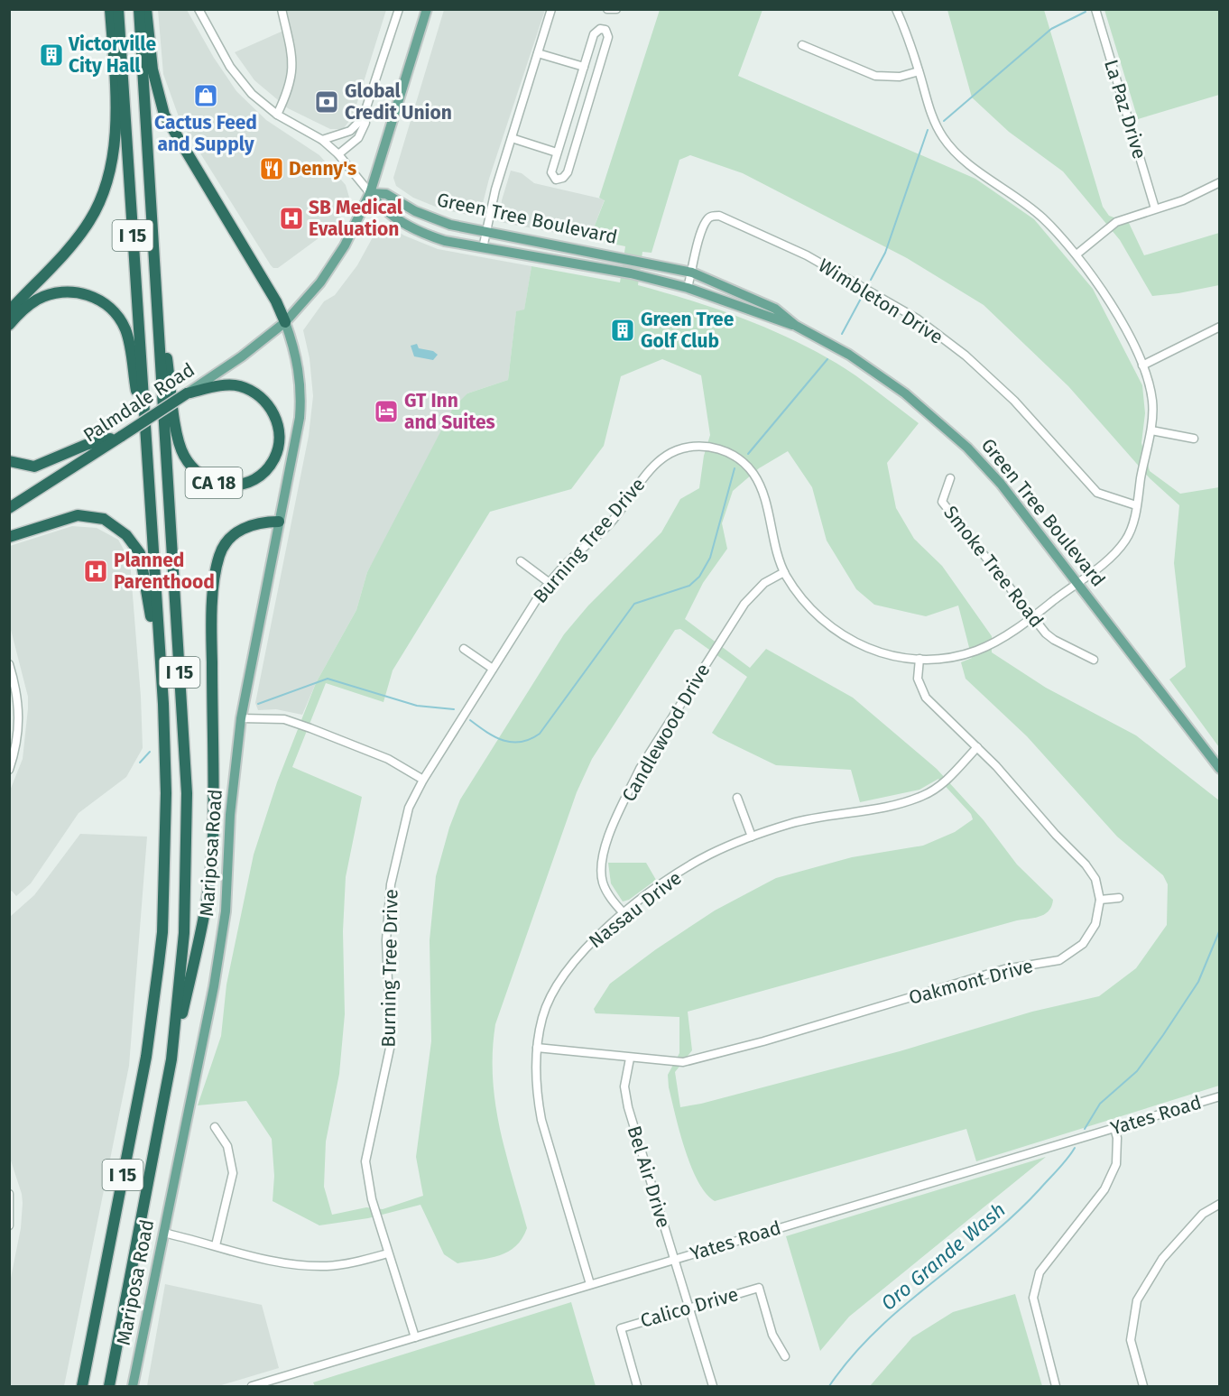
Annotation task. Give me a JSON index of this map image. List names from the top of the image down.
{
  "streets": {
    "highway": ["I 15", "Palmdale Road", "CA 18"],
    "main road": ["Green Tree Boulevard", "Mariposa Road"],
    "street": [
      "La Paz Drive",
      "Wimbleton Drive",
      "Burning Tree Drive",
      "Smoke Tree Road",
      "Candlewood Drive",
      "Nassau Drive",
      "Oakmont Drive",
      "Yates Road",
      "Bel Air Drive",
      "Calico Drive"
    ]
  },
  "crossings": [
    ["Green Tree Boulevard", "Wimbleton Drive"],
    ["Green Tree Boulevard", "Palmdale Road"],
    ["Green Tree Boulevard", "Burning Tree Drive"],
    ["I 15", "CA 18"],
    ["Wimbleton Drive", "Burning Tree Drive"],
    ["Palmdale Road", "CA 18"],
    ["Palmdale Road", "Mariposa Road"],
    ["Burning Tree Drive", "Smoke Tree Road"],
    ["Burning Tree Drive", "Candlewood Drive"],
    ["Burning Tree Drive", "Oakmont Drive"],
    ["Burning Tree Drive", "Yates Road"],
    ["Candlewood Drive", "Nassau Drive"],
    ["Nassau Drive", "Oakmont Drive"],
    ["Nassau Drive", "Yates Road"],
    ["Oakmont Drive", "Bel Air Drive"],
    ["Yates Road", "Bel Air Drive"],
    ["Bel Air Drive", "Calico Drive"]
  ],
  "water": ["Oro Grande Wash"],
  "places": {
    "building": ["Victorville City Hall", "Green Tree Golf Club"],
    "shop": ["Cactus Feed and Supply"],
    "bank": ["Global Credit Union"],
    "restaurant": ["Denny's"],
    "hospital": ["SB Medical Evaluation", "Planned Parenthood"],
    "hotel": ["GT Inn and Suites"]
  }
}
